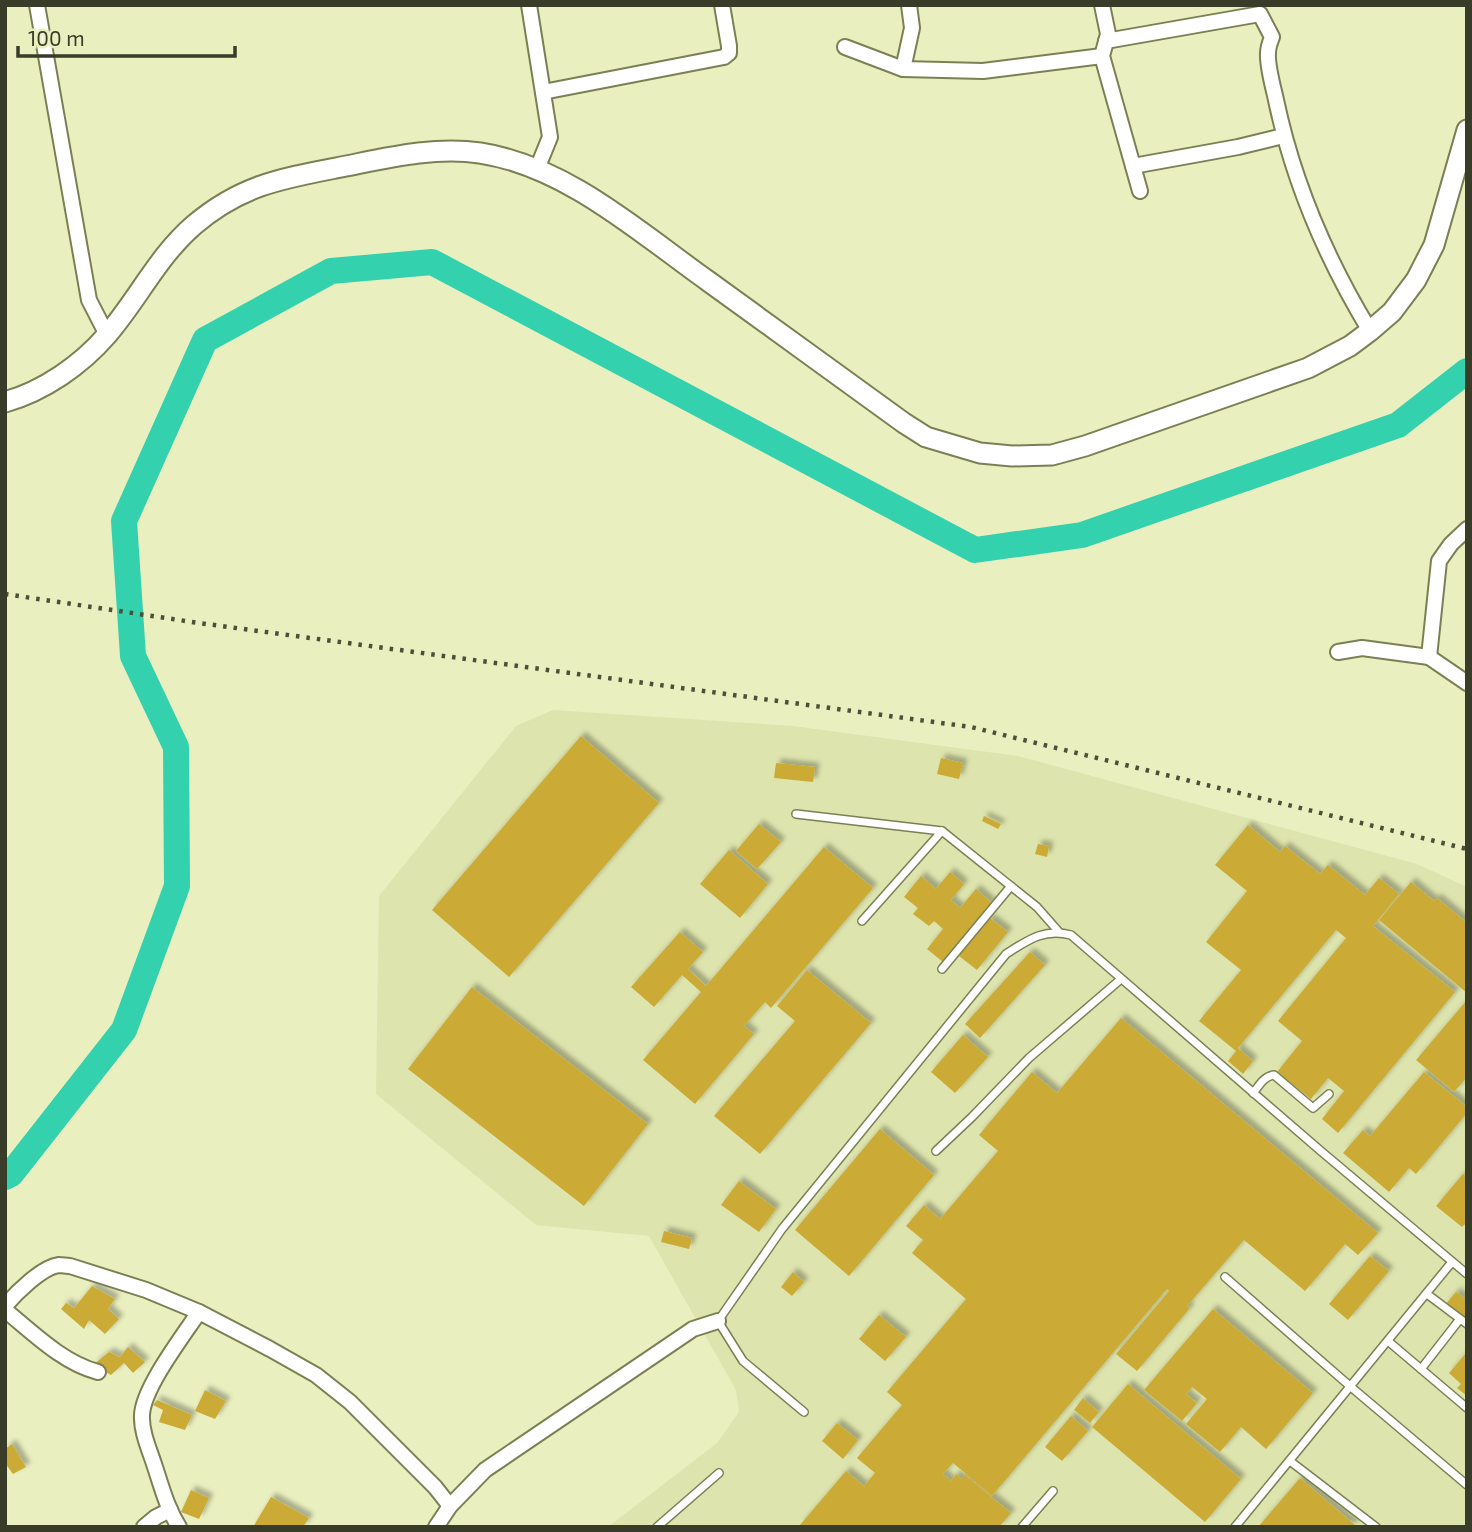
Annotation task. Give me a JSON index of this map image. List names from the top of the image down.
{
  "scale_bar": "100 m"
}
